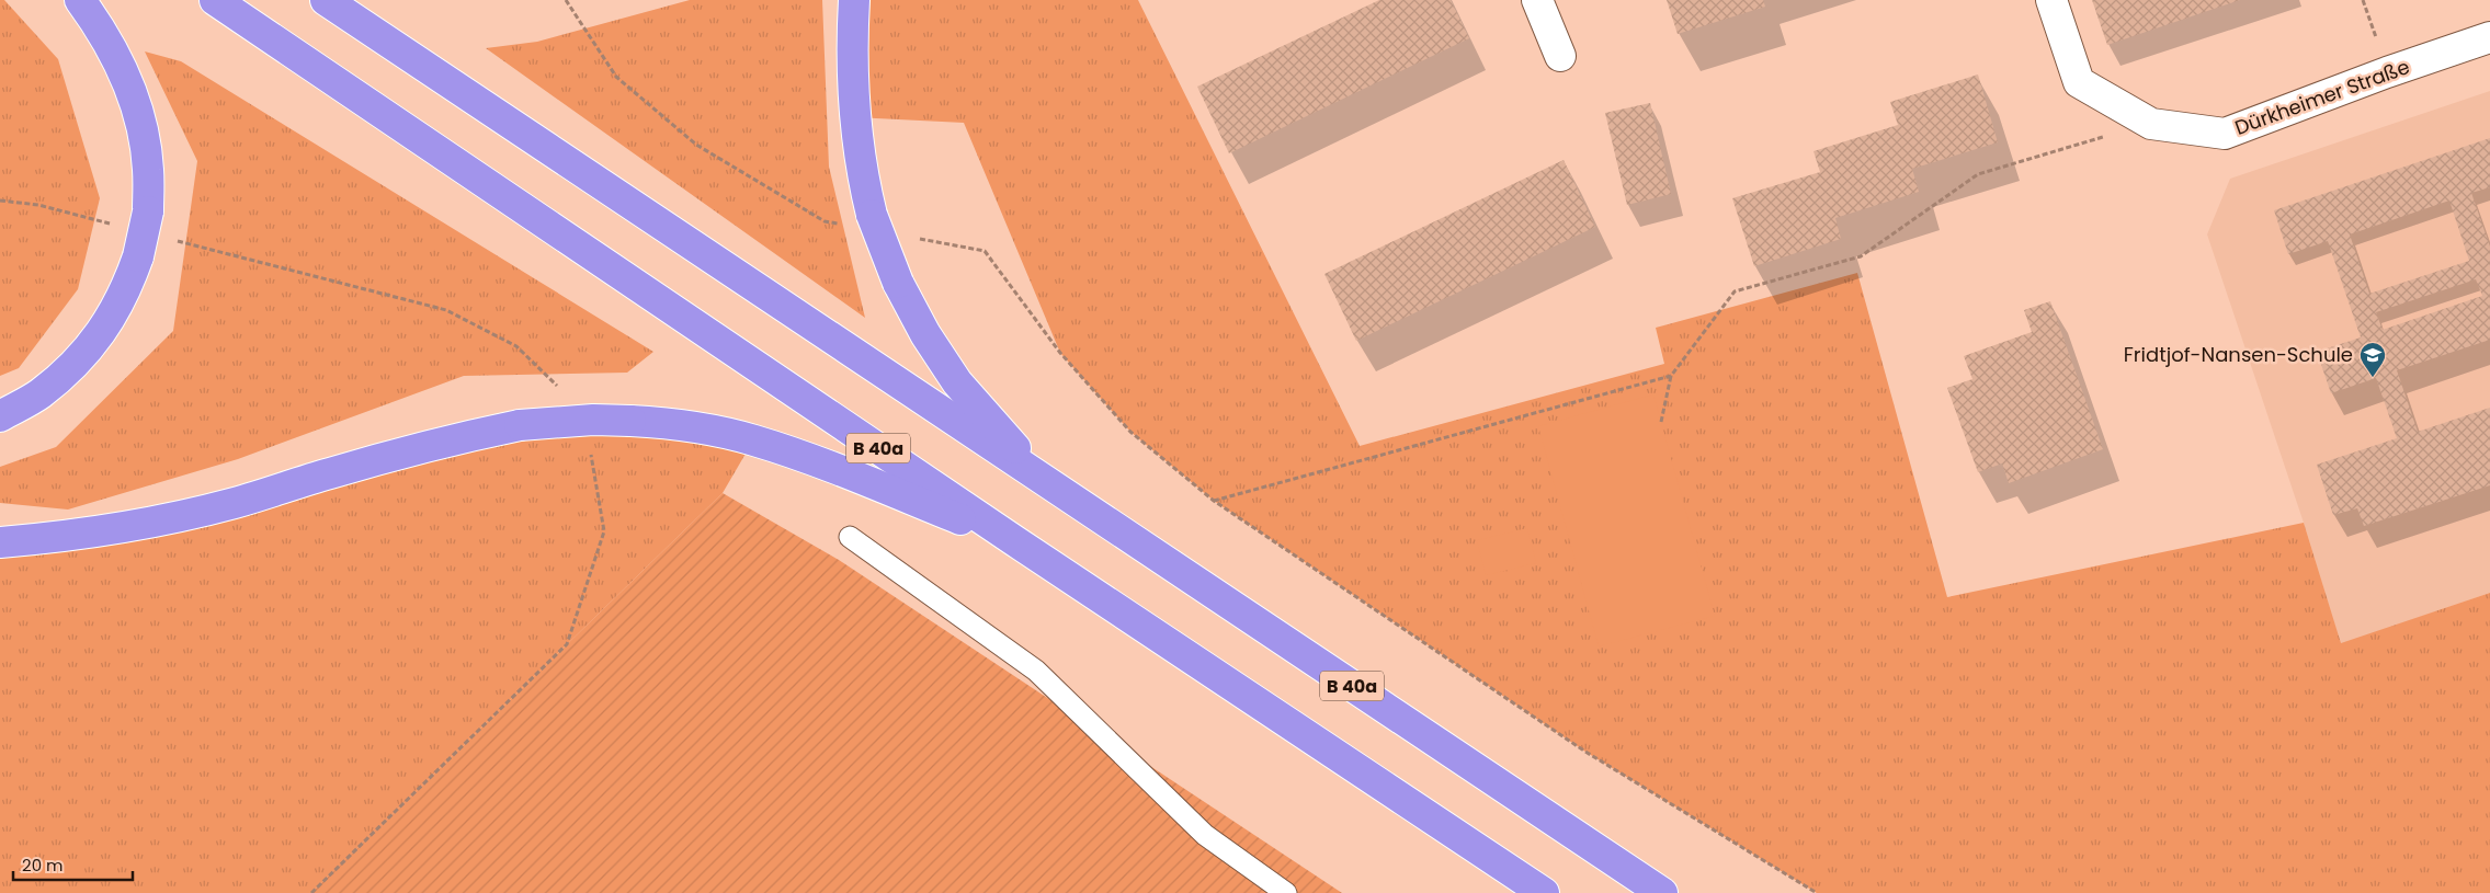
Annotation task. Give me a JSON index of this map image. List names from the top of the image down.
{
  "streets": {
    "highway": ["B 40a"],
    "street": ["Dürkheimer Straße"]
  },
  "places": {
    "school or university": ["Fridtjof-Nansen-Schule"]
  },
  "scale_bar": "20 m"
}
